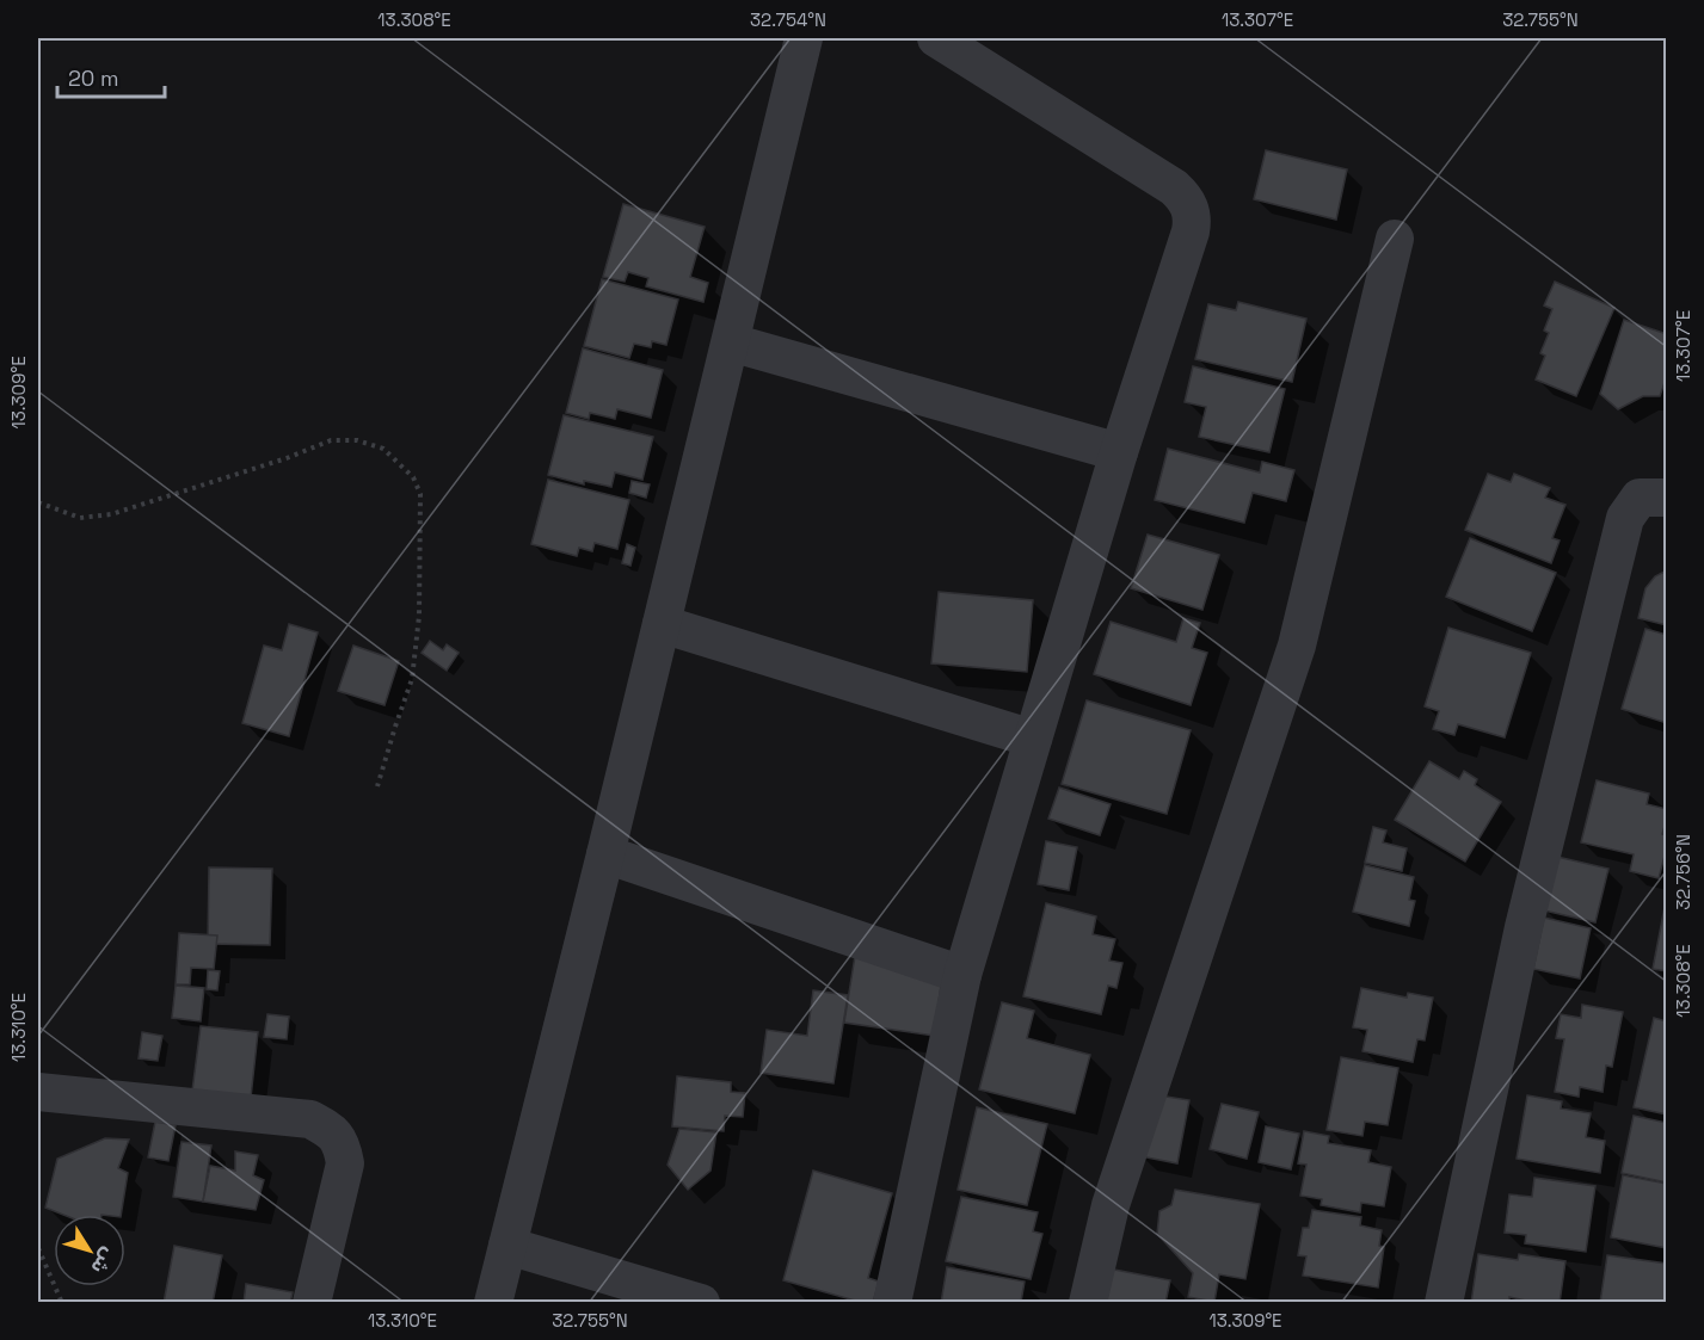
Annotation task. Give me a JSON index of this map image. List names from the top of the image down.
{
  "scale_bar": "20 m",
  "north": "bottom right",
  "coordinates": [
    "13.308°E",
    "32.754°N",
    "13.307°E",
    "32.755°N",
    "13.309°E",
    "32.756°N",
    "13.310°E"
  ]
}
